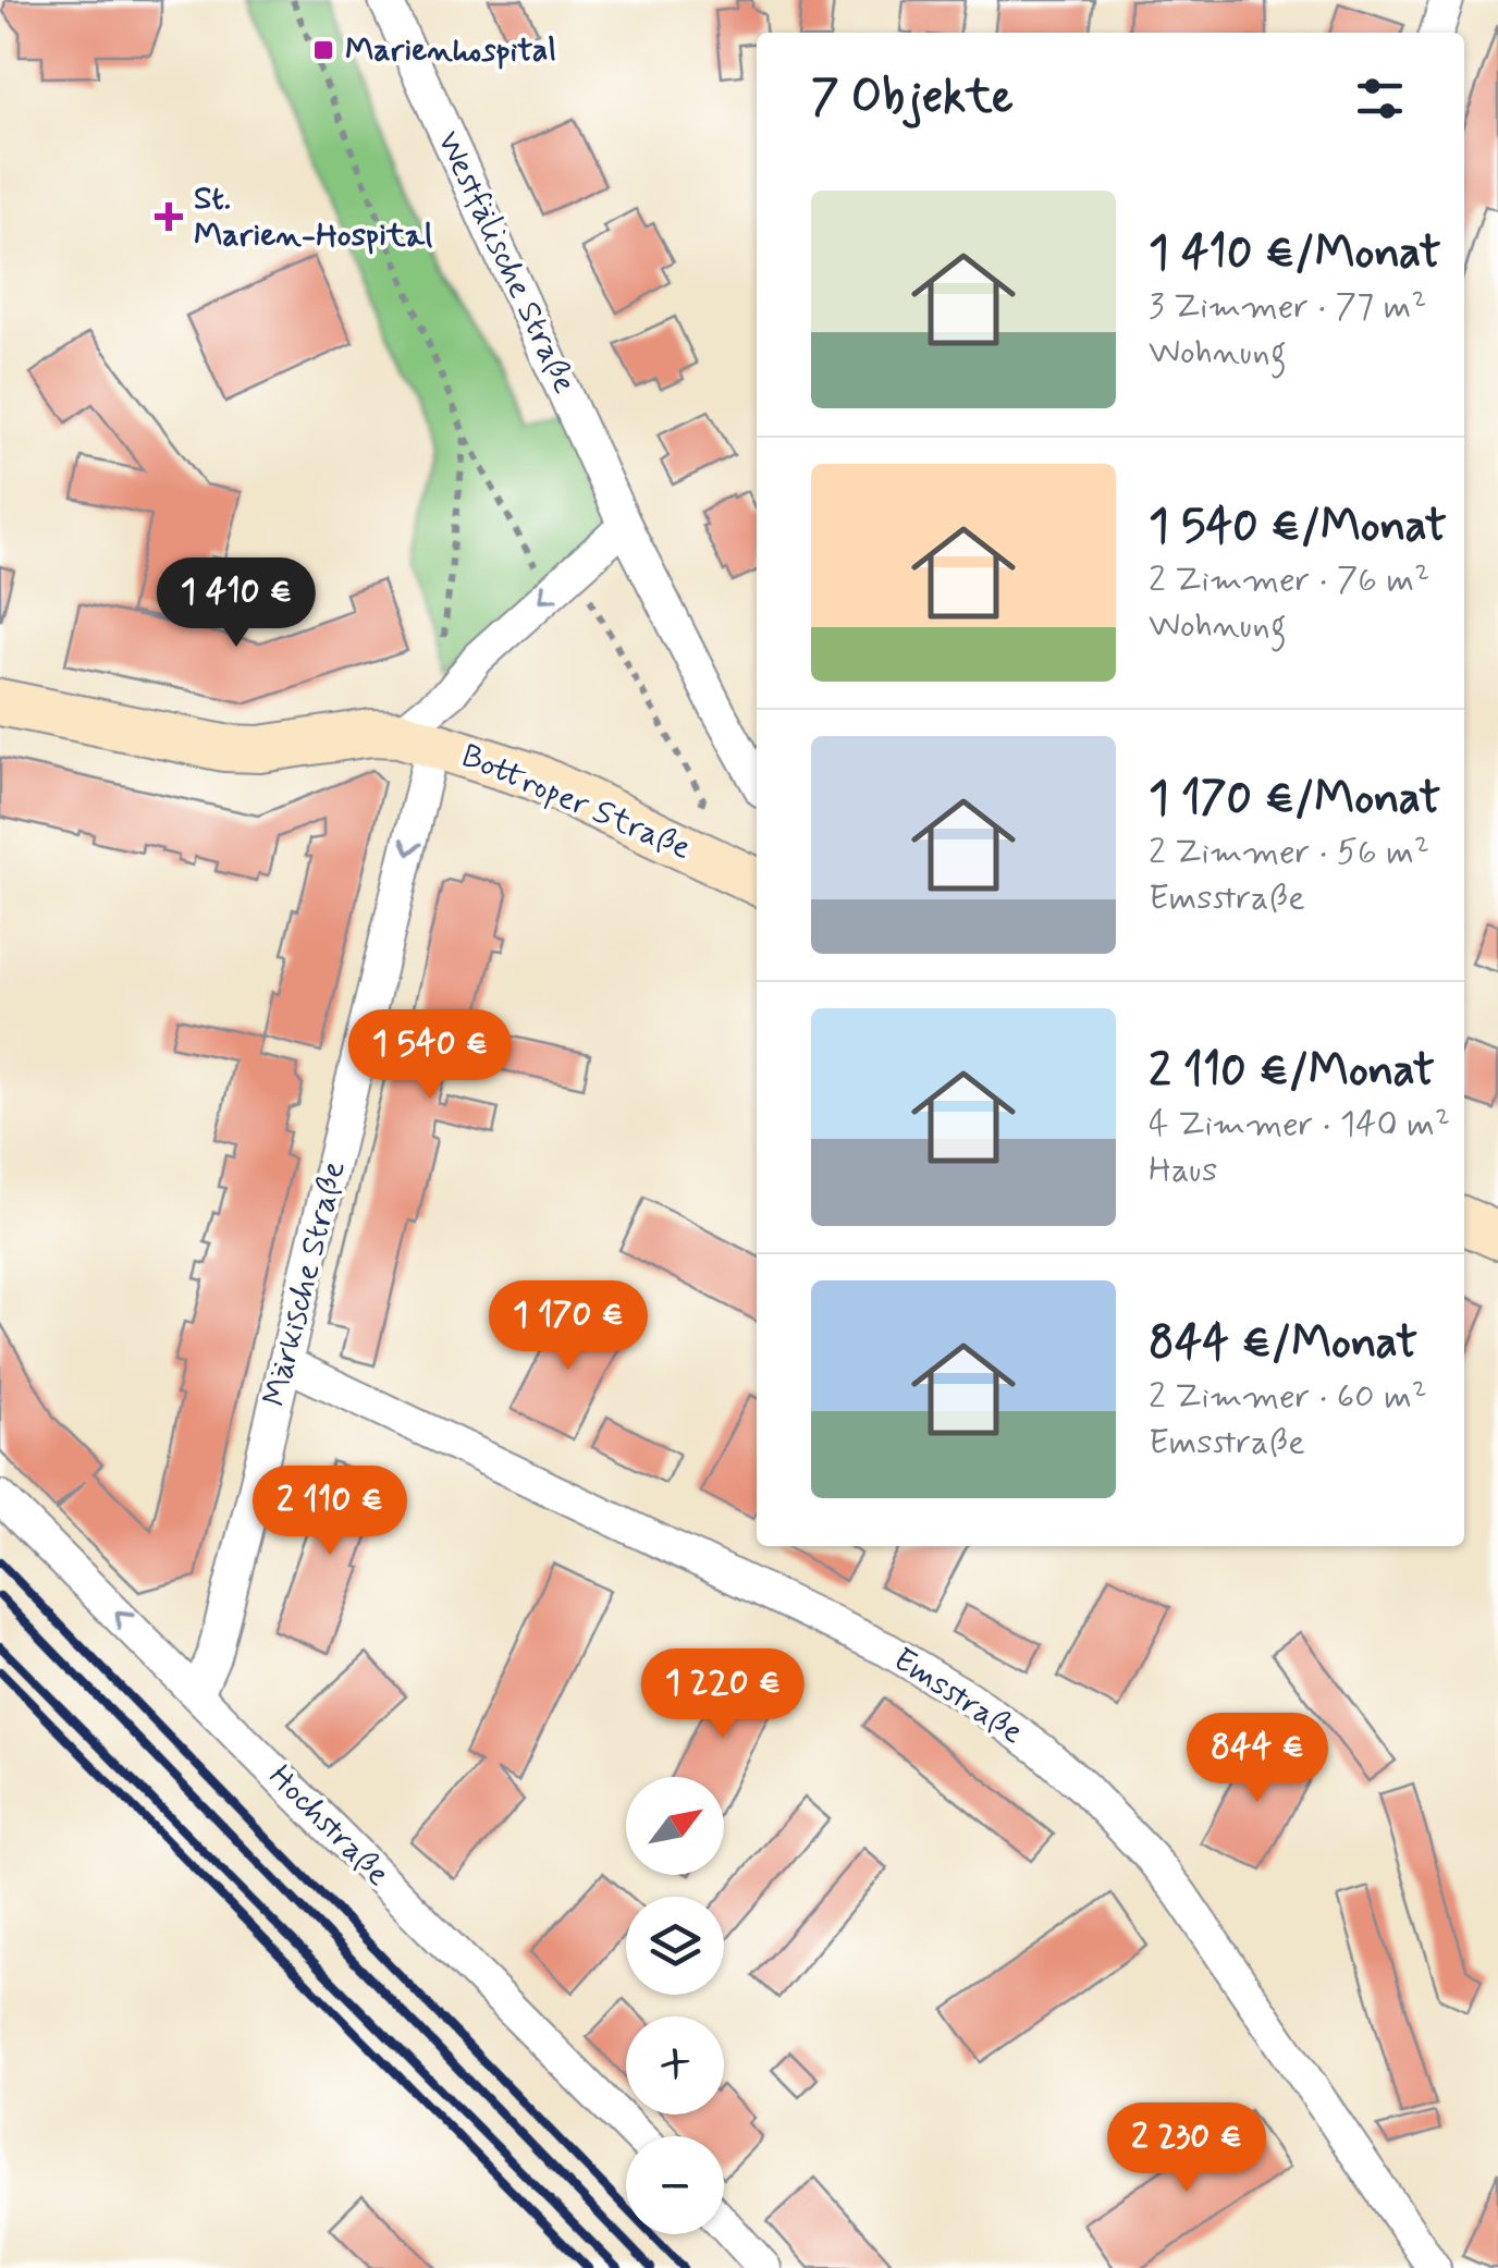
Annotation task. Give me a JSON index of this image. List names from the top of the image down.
{
  "streets": {
    "main road": ["Bottroper Straße"],
    "street": [
      "Westfälische Straße",
      "Märkische Straße",
      "Emsstraße",
      "Hochstraße"
    ]
  },
  "crossings": [
    ["Bottroper Straße", "Märkische Straße"],
    ["Märkische Straße", "Emsstraße"],
    ["Märkische Straße", "Hochstraße"]
  ],
  "one_way": ["Märkische Straße"],
  "places": {
    "transit": ["Marienhospital"],
    "health": ["St. Marien-Hospital"]
  },
  "north": "top right",
  "page": {
    "heading": "7 Objekte",
    "list": [
      {
        "name": "1 410 €/Monat",
        "note": "3 Zimmer · 77 m² · Wohnung"
      },
      {
        "name": "1 540 €/Monat",
        "note": "2 Zimmer · 76 m² · Wohnung"
      },
      {
        "name": "1 170 €/Monat",
        "note": "2 Zimmer · 56 m² · Emsstraße"
      },
      {
        "name": "2 110 €/Monat",
        "note": "4 Zimmer · 140 m² · Haus"
      },
      {
        "name": "844 €/Monat",
        "note": "2 Zimmer · 60 m² · Emsstraße"
      }
    ],
    "price": [
      "1 410 €",
      "1 540 €",
      "1 170 €",
      "2 110 €",
      "1 220 €",
      "844 €",
      "2 230 €"
    ],
    "map_buttons": ["+", "−"]
  }
}
